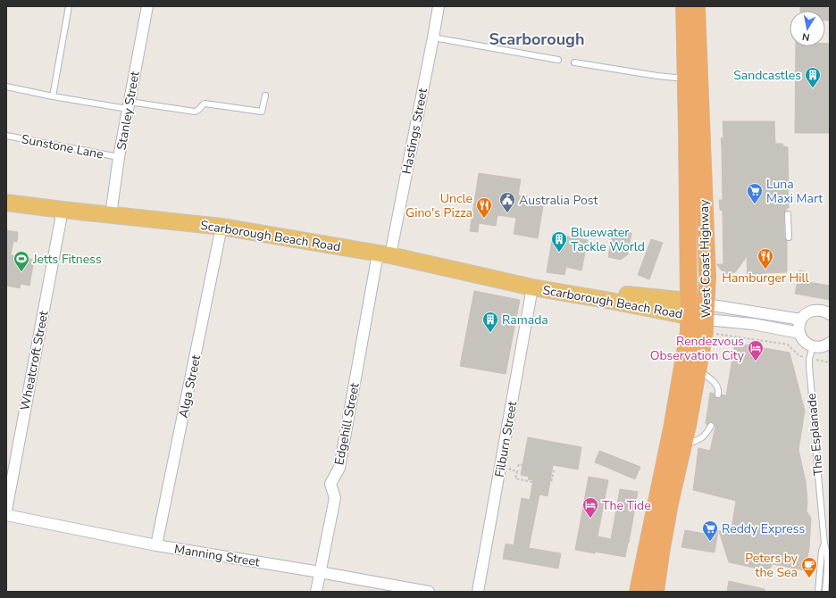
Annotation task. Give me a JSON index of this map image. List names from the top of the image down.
{
  "streets": {
    "highway": ["West Coast Highway"],
    "main road": ["Scarborough Beach Road"],
    "street": [
      "Stanley Street",
      "Hastings Street",
      "Wheatcroft Street",
      "Alga Street",
      "Edgehill Street",
      "Filburn Street",
      "Manning Street"
    ],
    "lane": ["Sunstone Lane", "The Esplanade"]
  },
  "crossings": [
    ["Stanley Street", "Sunstone Lane"],
    ["Stanley Street", "Scarborough Beach Road"],
    ["Hastings Street", "Scarborough Beach Road"],
    ["Hastings Street", "Edgehill Street"],
    ["Scarborough Beach Road", "West Coast Highway"],
    ["Scarborough Beach Road", "Wheatcroft Street"],
    ["Scarborough Beach Road", "Alga Street"],
    ["Scarborough Beach Road", "Edgehill Street"],
    ["Scarborough Beach Road", "Filburn Street"],
    ["Alga Street", "Manning Street"],
    ["Edgehill Street", "Manning Street"]
  ],
  "districts": ["Scarborough"],
  "places": {
    "building": ["Sandcastles", "Bluewater Tackle World", "Ramada"],
    "supermarket": ["Luna Maxi Mart", "Reddy Express"],
    "public building": ["Australia Post"],
    "restaurant": ["Uncle Gino's Pizza", "Hamburger Hill"],
    "sports": ["Jetts Fitness"],
    "hotel": ["Rendezvous Observation City", "The Tide"],
    "cafe": ["Peters by the Sea"]
  },
  "north": "bottom"
}
